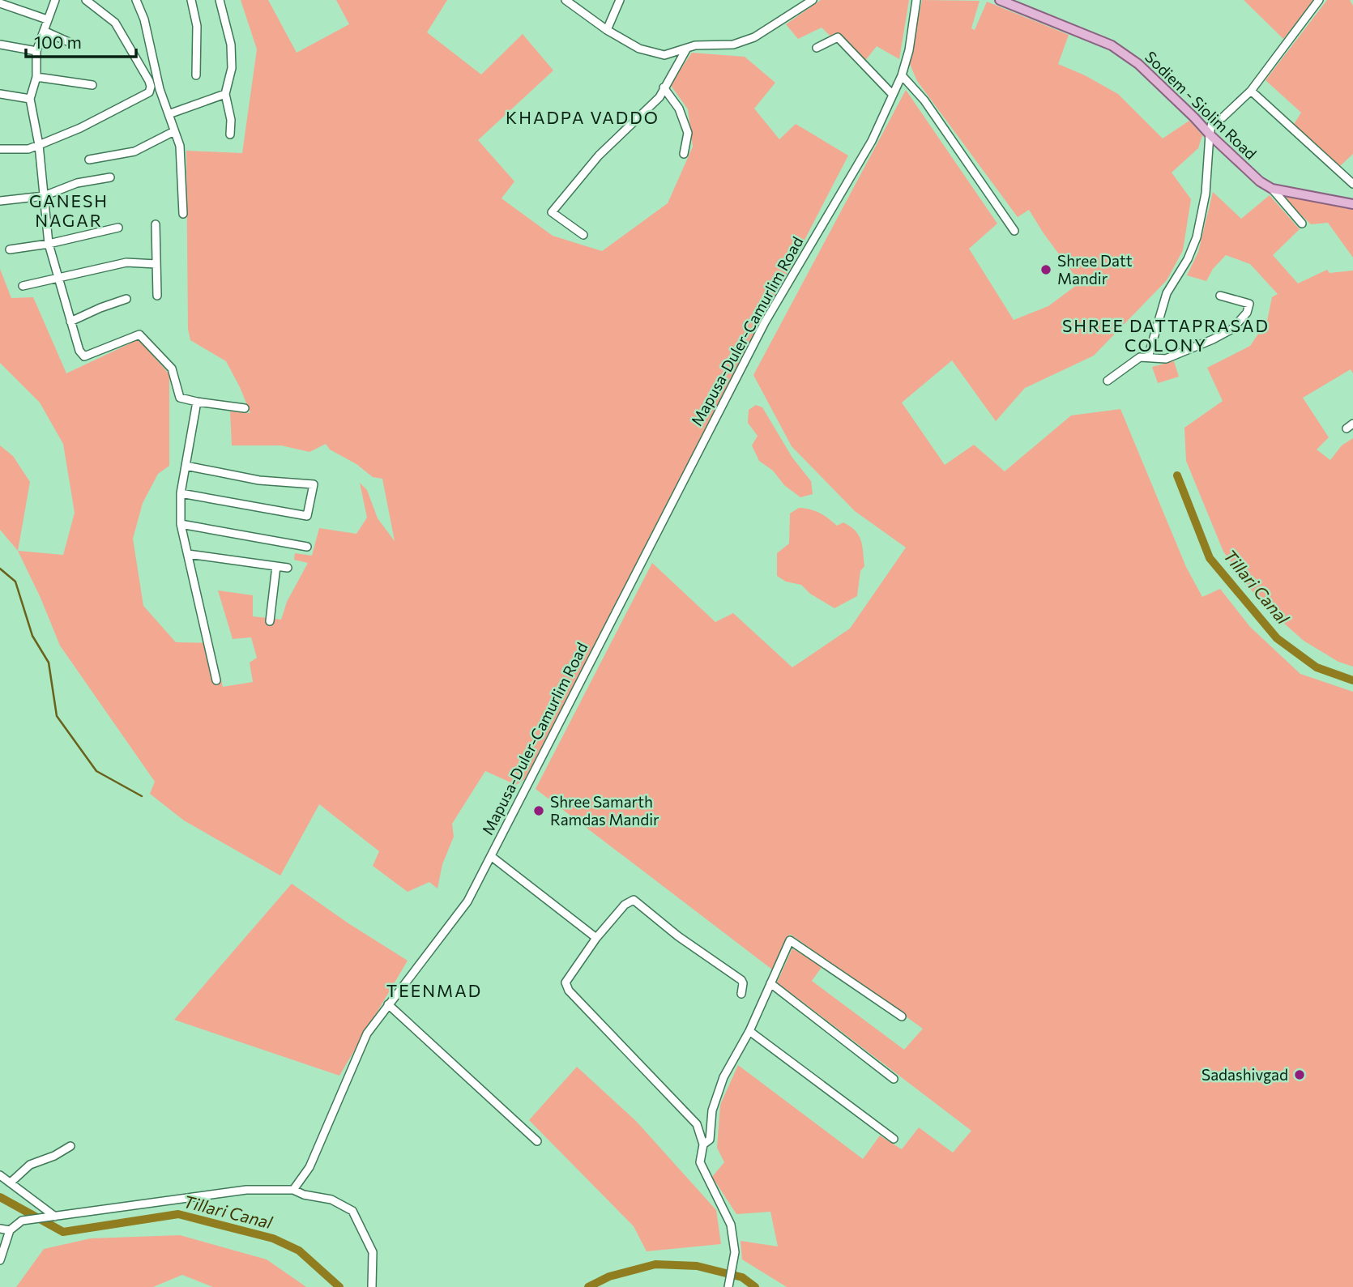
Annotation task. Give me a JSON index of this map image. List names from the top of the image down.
{
  "streets": {
    "main road": ["Sodiem - Siolim Road"],
    "street": ["Mapusa-Duler-Camurlim Road"]
  },
  "districts": [
    "KHADPA VADDO",
    "GANESH NAGAR",
    "SHREE DATTAPRASAD COLONY",
    "TEENMAD"
  ],
  "water": ["Tillari Canal"],
  "places": ["Shree Datt Mandir", "Shree Samarth Ramdas Mandir", "Sadashivgad"],
  "scale_bar": "100 m"
}
